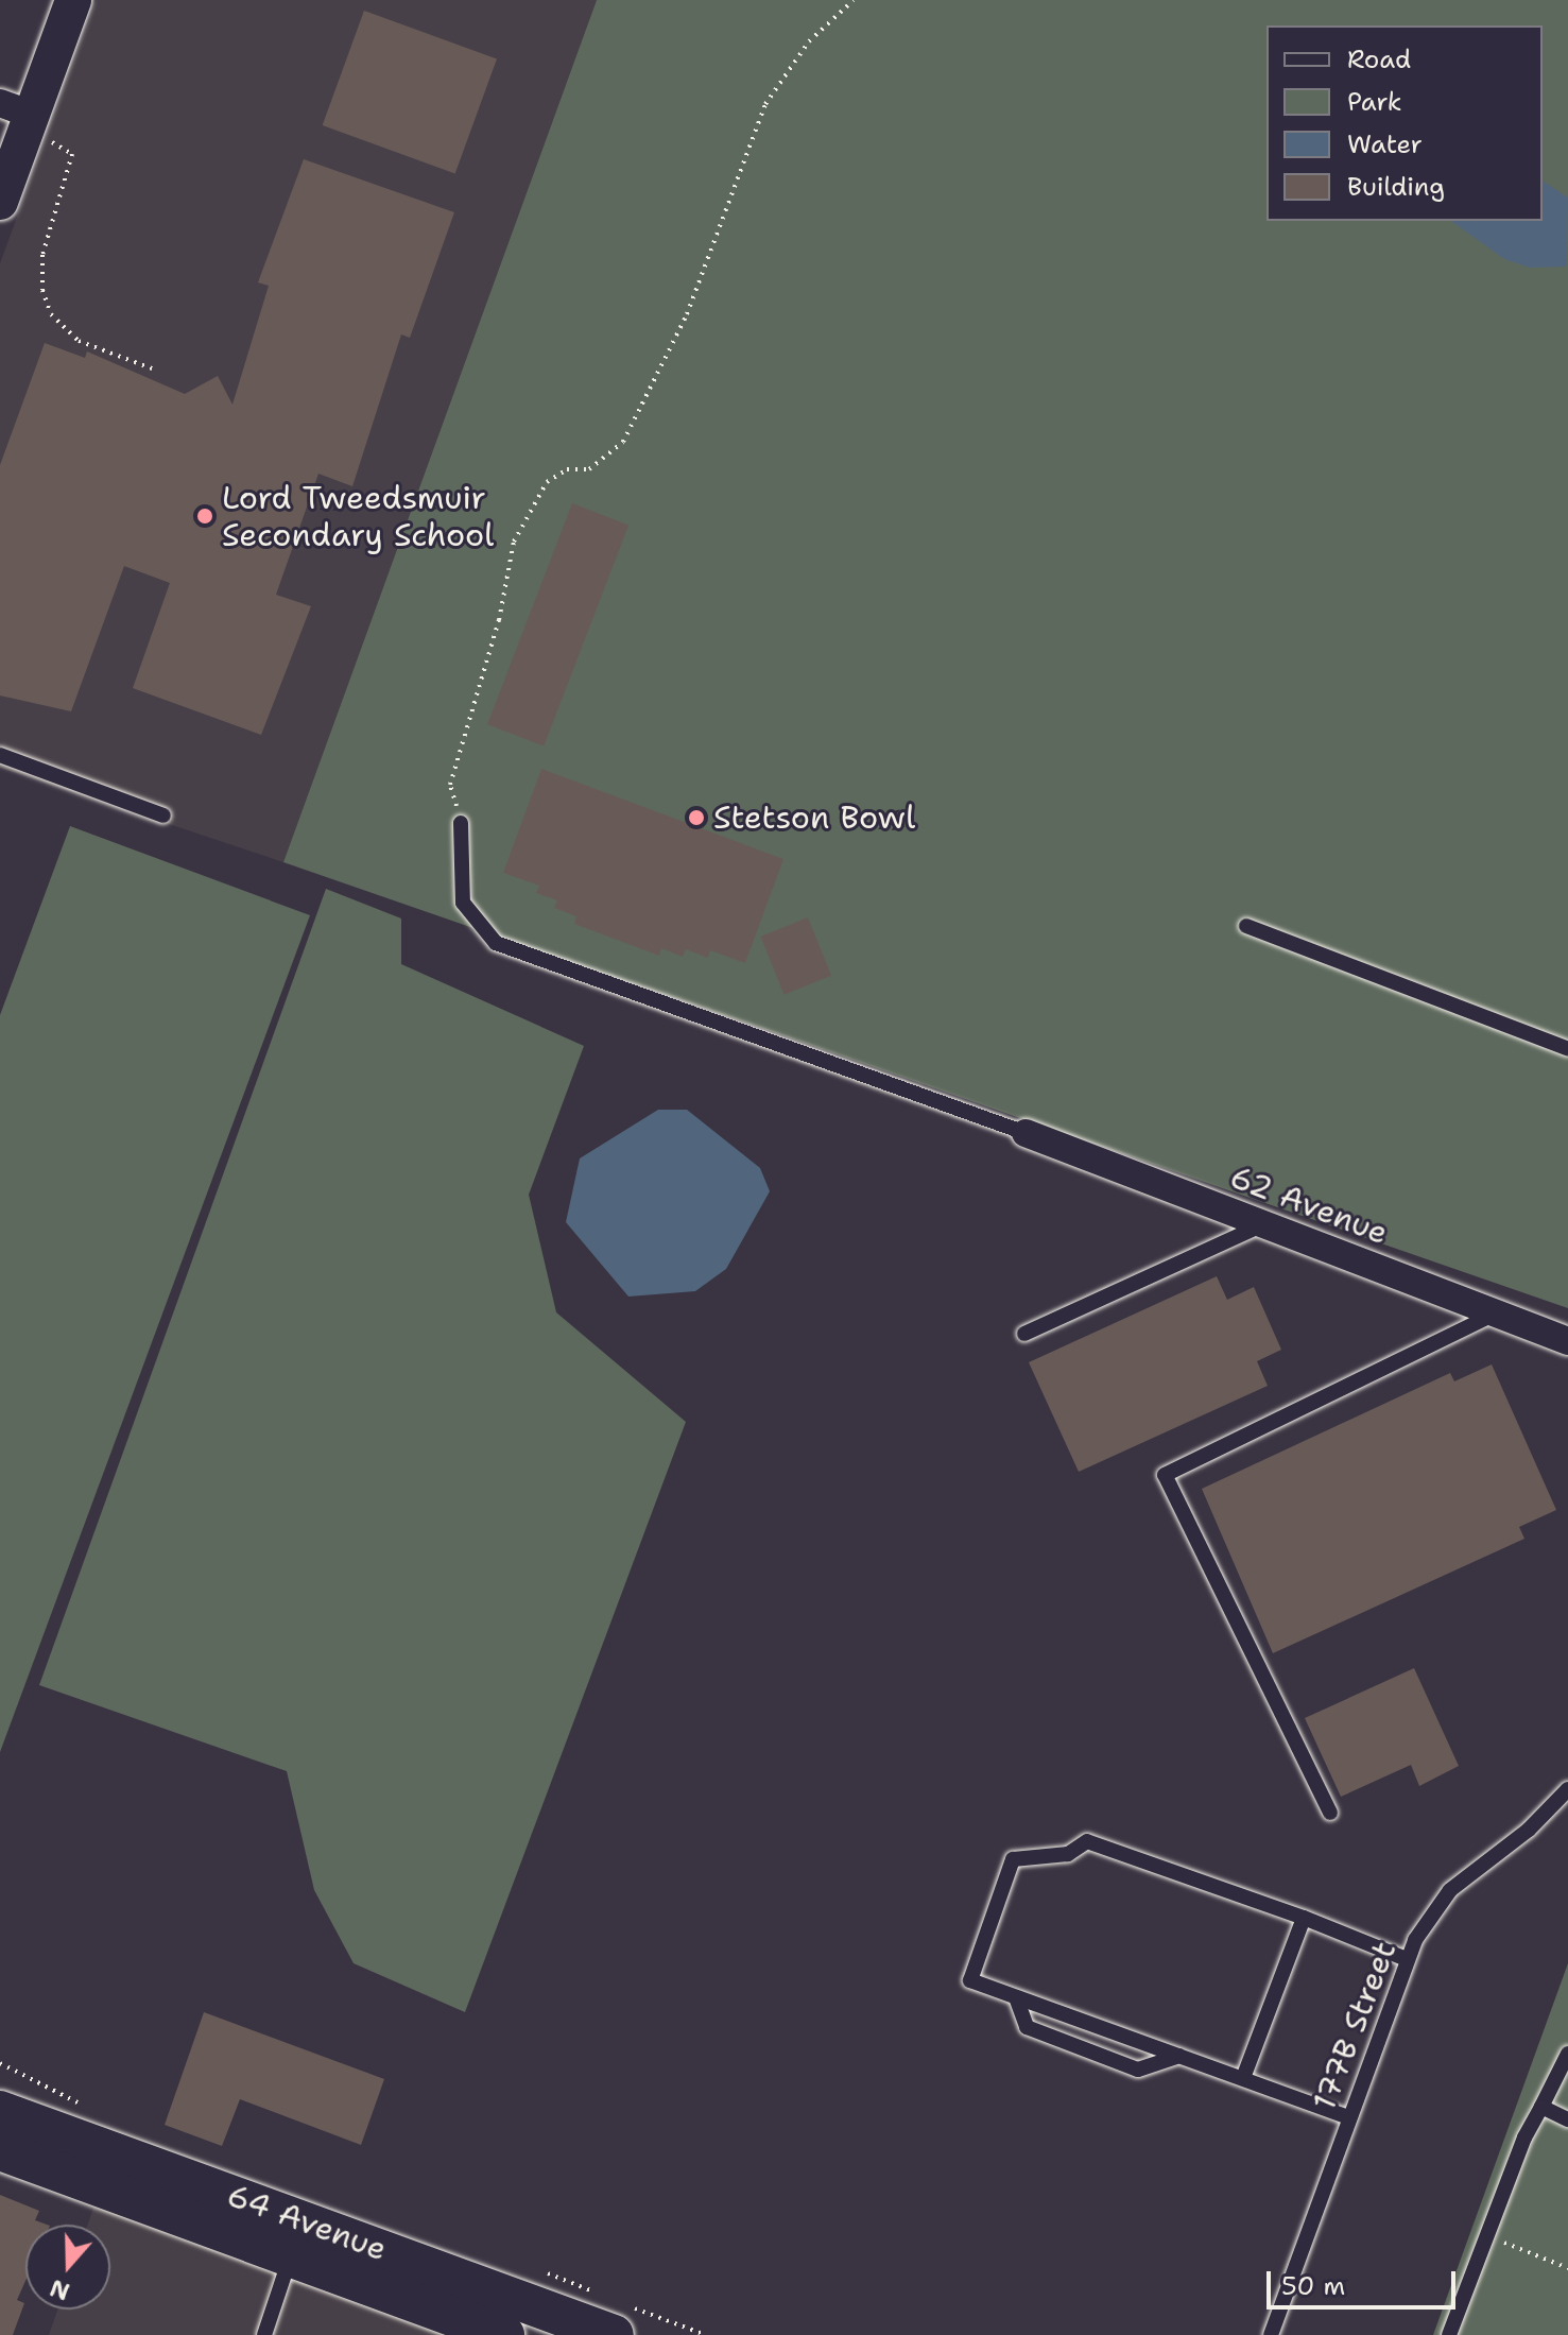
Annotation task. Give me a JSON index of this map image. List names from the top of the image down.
{
  "streets": {
    "main road": ["64 Avenue"],
    "street": ["62 Avenue"],
    "lane": ["177B Street"]
  },
  "places": ["Lord Tweedsmuir Secondary School", "Stetson Bowl"],
  "legend": [
    "Road",
    "Park",
    "Water",
    "Building"
  ],
  "scale_bar": "50 m",
  "north": "bottom"
}
